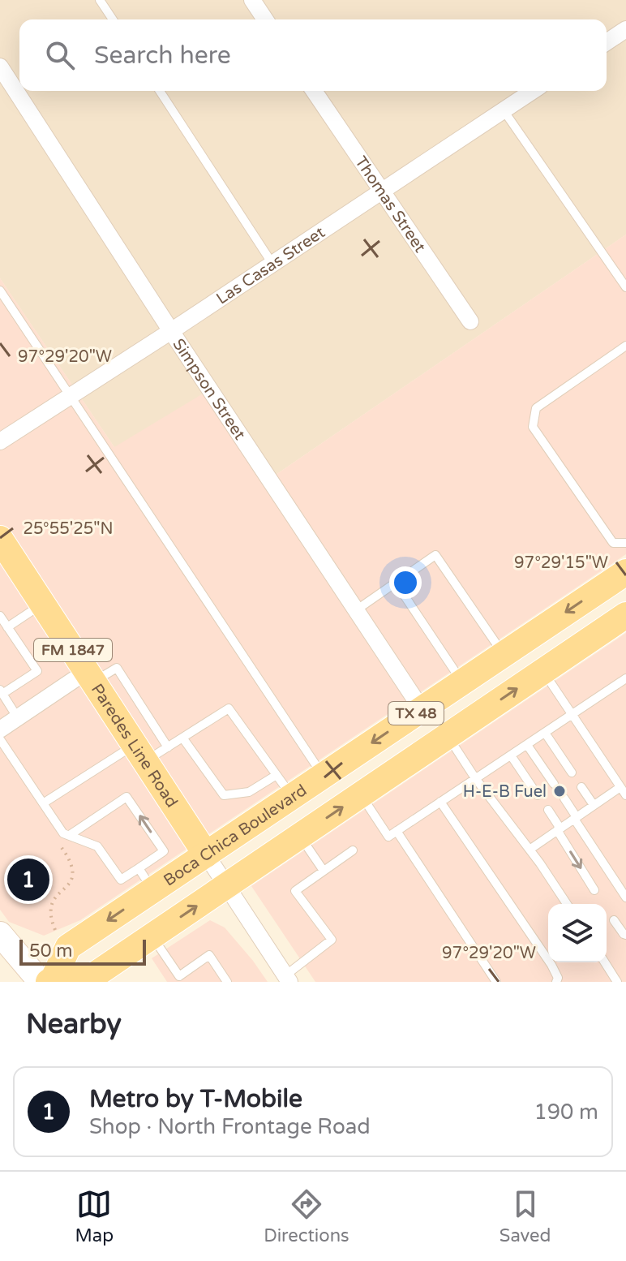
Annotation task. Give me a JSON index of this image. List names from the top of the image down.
{
  "streets": {
    "main road": [
      "FM 1847",
      "TX 48",
      "Paredes Line Road",
      "Boca Chica Boulevard"
    ],
    "street": ["Thomas Street", "Las Casas Street", "Simpson Street"]
  },
  "crossings": [
    ["Thomas Street", "Las Casas Street"],
    ["Las Casas Street", "Simpson Street"],
    ["Simpson Street", "Boca Chica Boulevard"],
    ["TX 48", "Boca Chica Boulevard"],
    ["Paredes Line Road", "Boca Chica Boulevard"]
  ],
  "places": ["H-E-B Fuel"],
  "scale_bar": "50 m",
  "page": {
    "search": "Search here",
    "pins": "1",
    "scale": "50 m",
    "heading": "Nearby",
    "list": [
      {
        "mark": "1",
        "name": "Metro by T-Mobile",
        "note": "Shop · North Frontage Road",
        "value": "190 m"
      }
    ],
    "nav": ["Map", "Directions", "Saved"]
  },
  "coordinates": ["97°29'20\"W", "25°55'25\"N", "97°29'15\"W"]
}
